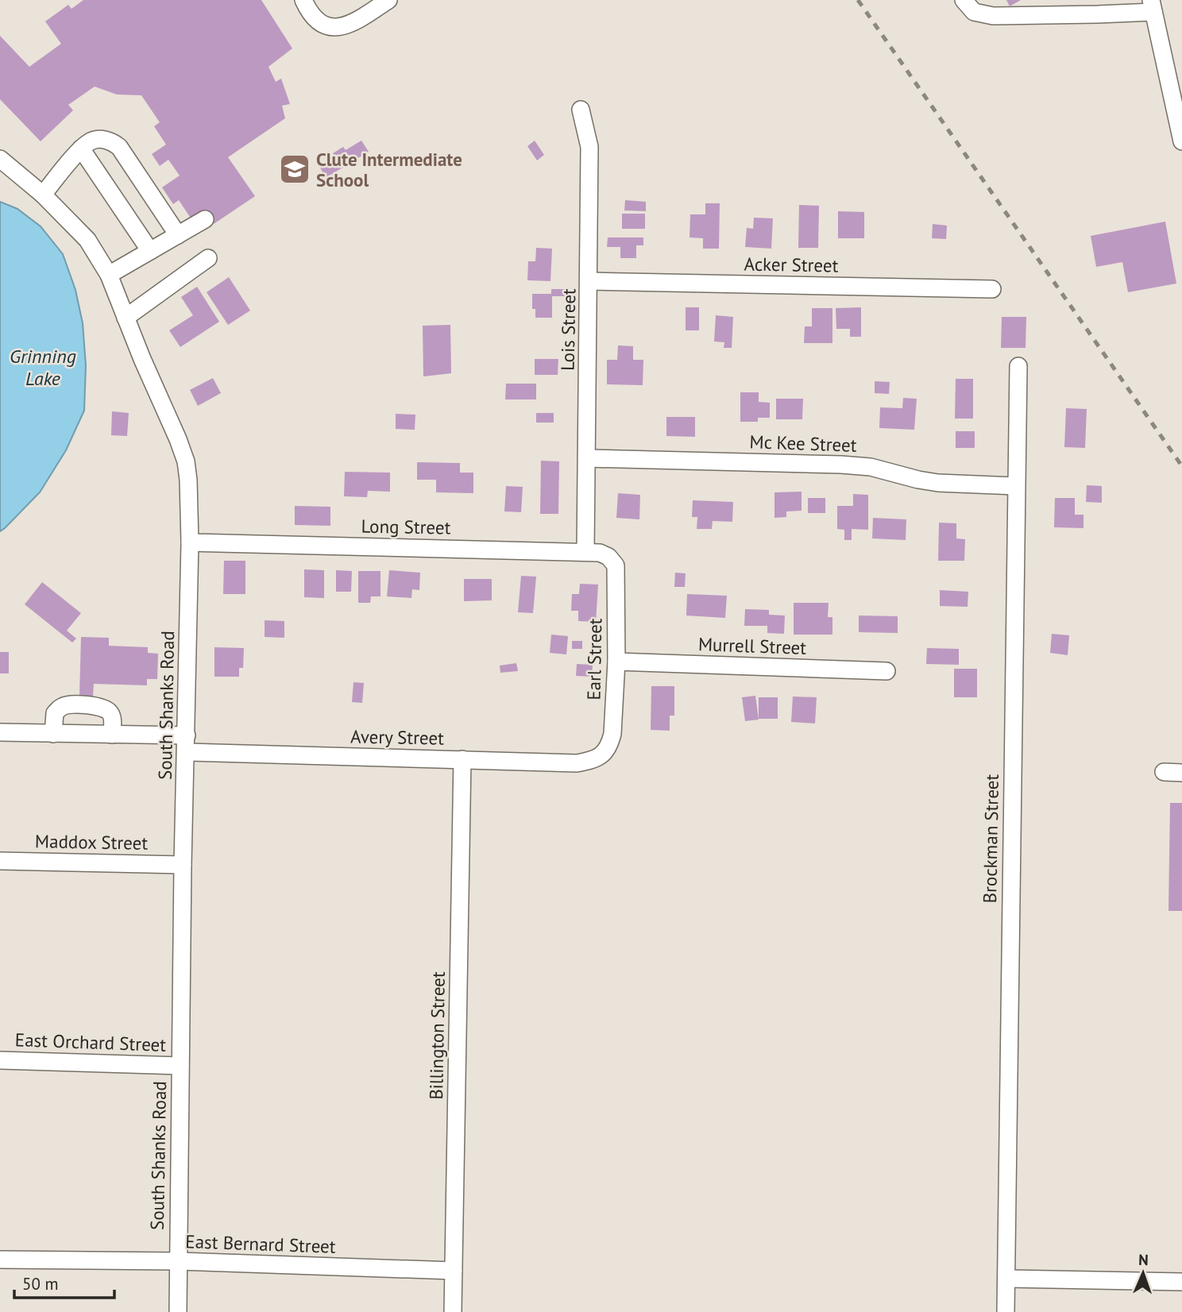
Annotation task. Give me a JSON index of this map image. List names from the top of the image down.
{
  "streets": {
    "street": [
      "Acker Street",
      "Lois Street",
      "Mc Kee Street",
      "Long Street",
      "Murrell Street",
      "Earl Street",
      "South Shanks Road",
      "Avery Street",
      "Brockman Street",
      "Maddox Street",
      "Billington Street",
      "East Orchard Street",
      "East Bernard Street"
    ]
  },
  "crossings": [
    ["Acker Street", "Lois Street"],
    ["Lois Street", "Mc Kee Street"],
    ["Lois Street", "Long Street"],
    ["Mc Kee Street", "Brockman Street"],
    ["Long Street", "Earl Street"],
    ["Long Street", "South Shanks Road"],
    ["Murrell Street", "Earl Street"],
    ["Earl Street", "Avery Street"],
    ["South Shanks Road", "Avery Street"],
    ["South Shanks Road", "Maddox Street"],
    ["South Shanks Road", "East Orchard Street"],
    ["South Shanks Road", "East Bernard Street"],
    ["Avery Street", "Billington Street"],
    ["Billington Street", "East Bernard Street"]
  ],
  "water": ["Grinning Lake"],
  "places": {
    "school or university": ["Clute Intermediate School"]
  },
  "scale_bar": "50 m",
  "north": "top"
}
